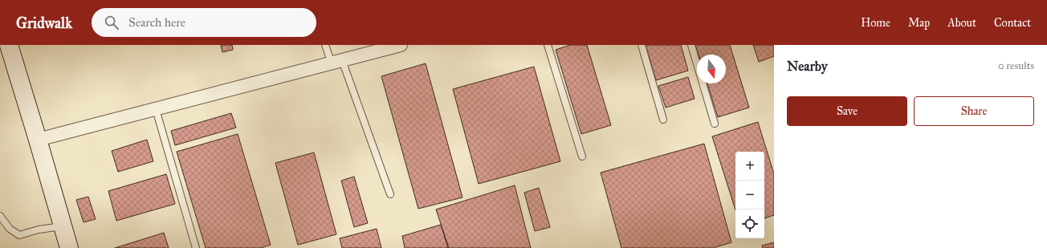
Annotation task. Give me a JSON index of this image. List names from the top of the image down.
{
  "north": "bottom",
  "page": {
    "header": "Gridwalk",
    "search": "Search here",
    "nav": [
      "Home",
      "Map",
      "About",
      "Contact"
    ],
    "heading": ["Nearby", "0 results"],
    "buttons": ["Save", "Share"],
    "map_buttons": ["+", "−"]
  }
}
